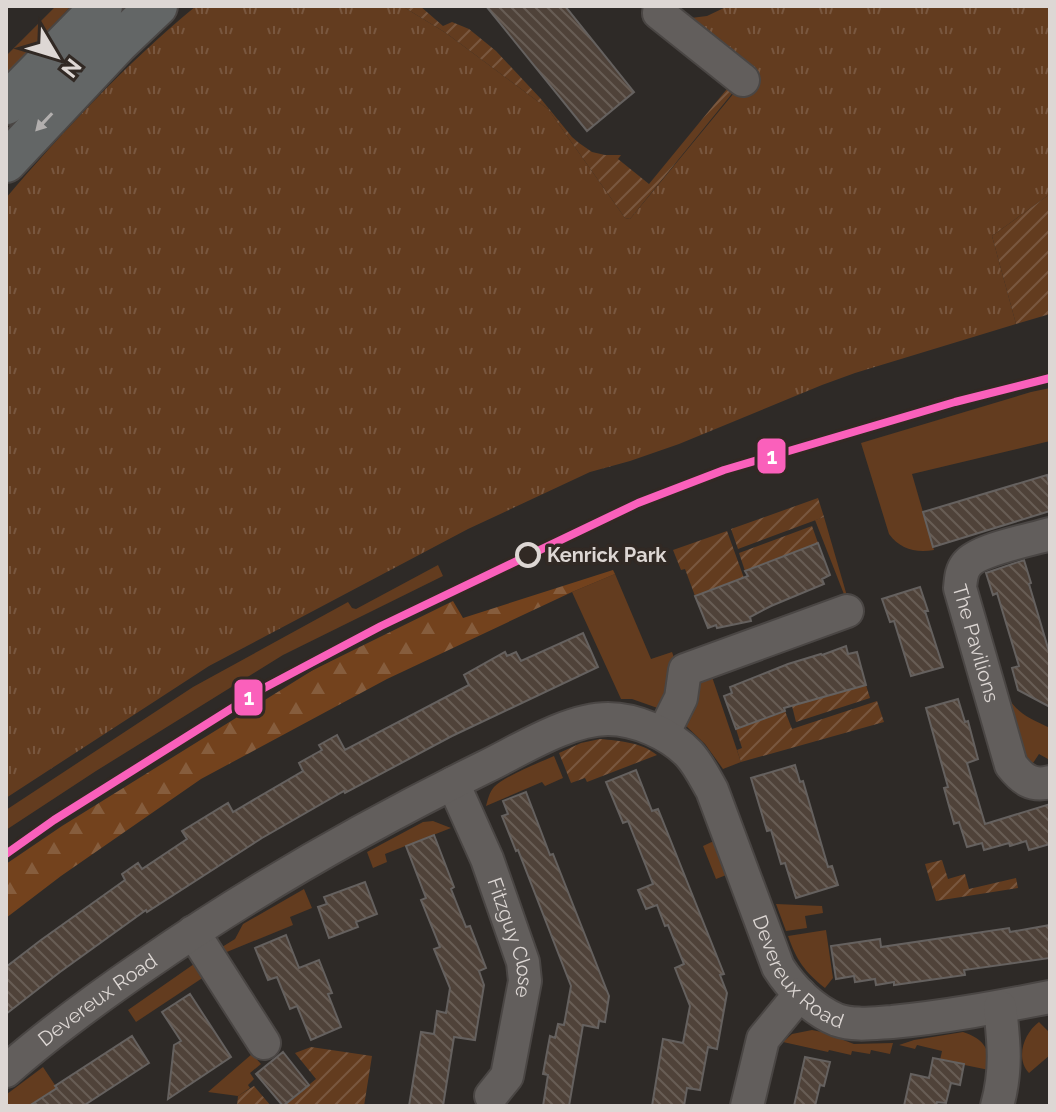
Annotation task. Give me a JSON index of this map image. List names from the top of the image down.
{
  "streets": {
    "street": ["The Pavilions", "Fitzguy Close", "Devereux Road"]
  },
  "crossings": [
    ["Fitzguy Close", "Devereux Road"]
  ],
  "places": ["Kenrick Park"],
  "lines": ["transit line 1"],
  "north": "bottom right"
}
